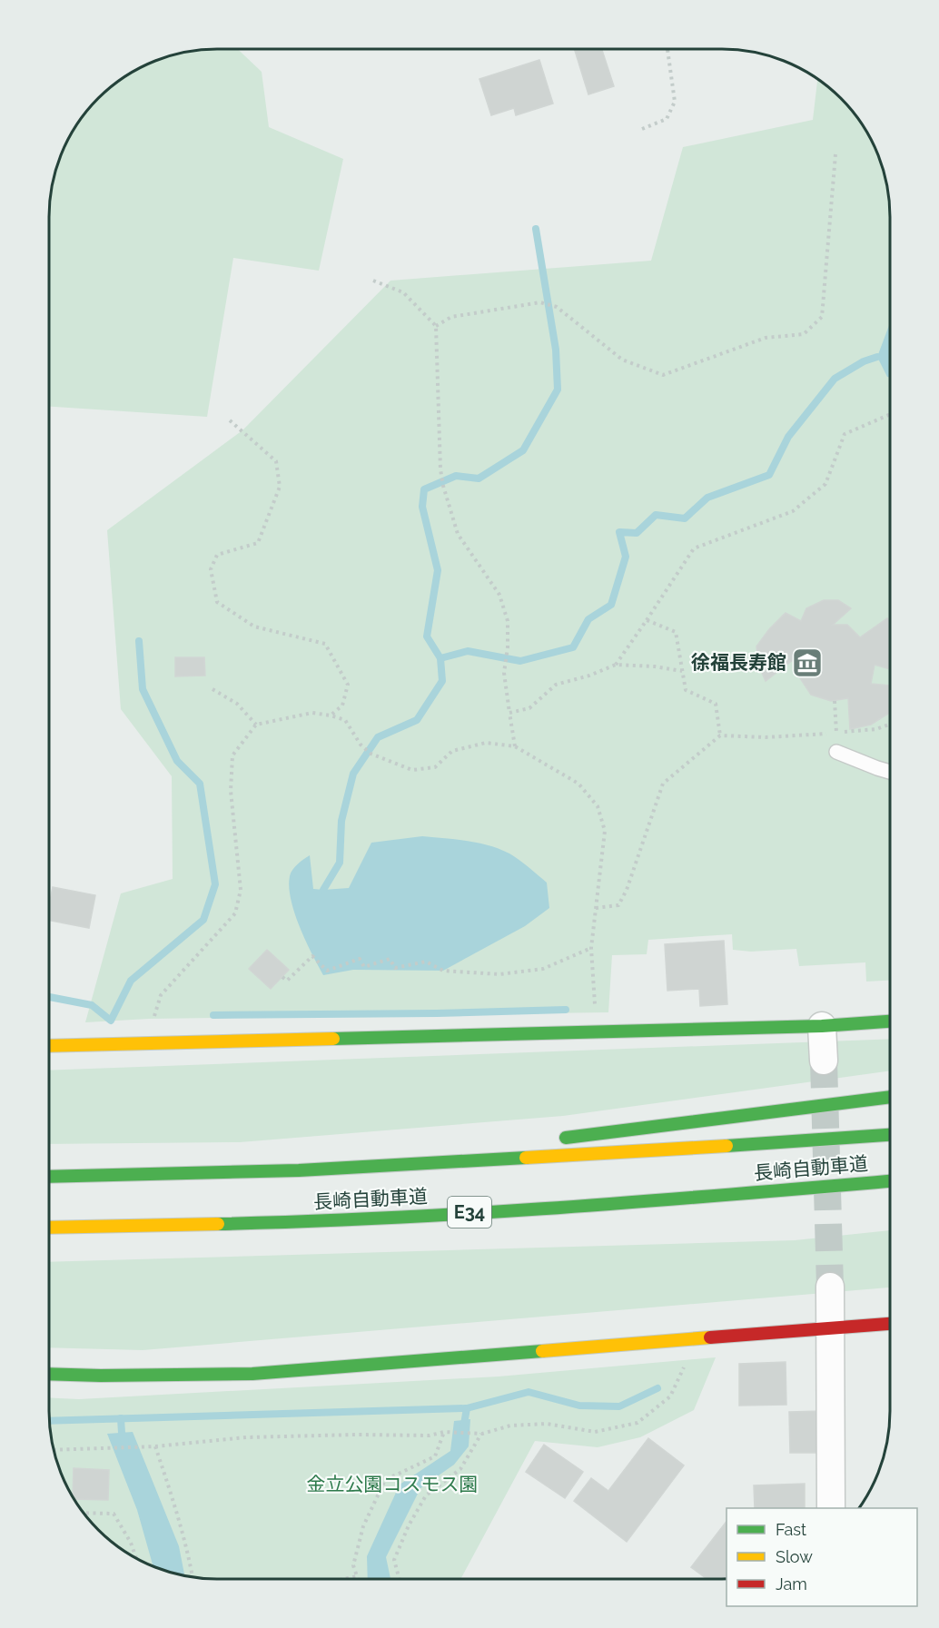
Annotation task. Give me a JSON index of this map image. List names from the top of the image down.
{
  "streets": {
    "main road": ["長崎自動車道", "E34"]
  },
  "parks": ["金立公園コスモス園"],
  "places": {
    "museum": ["徐福長寿館"]
  },
  "legend": ["Fast", "Slow", "Jam"]
}
